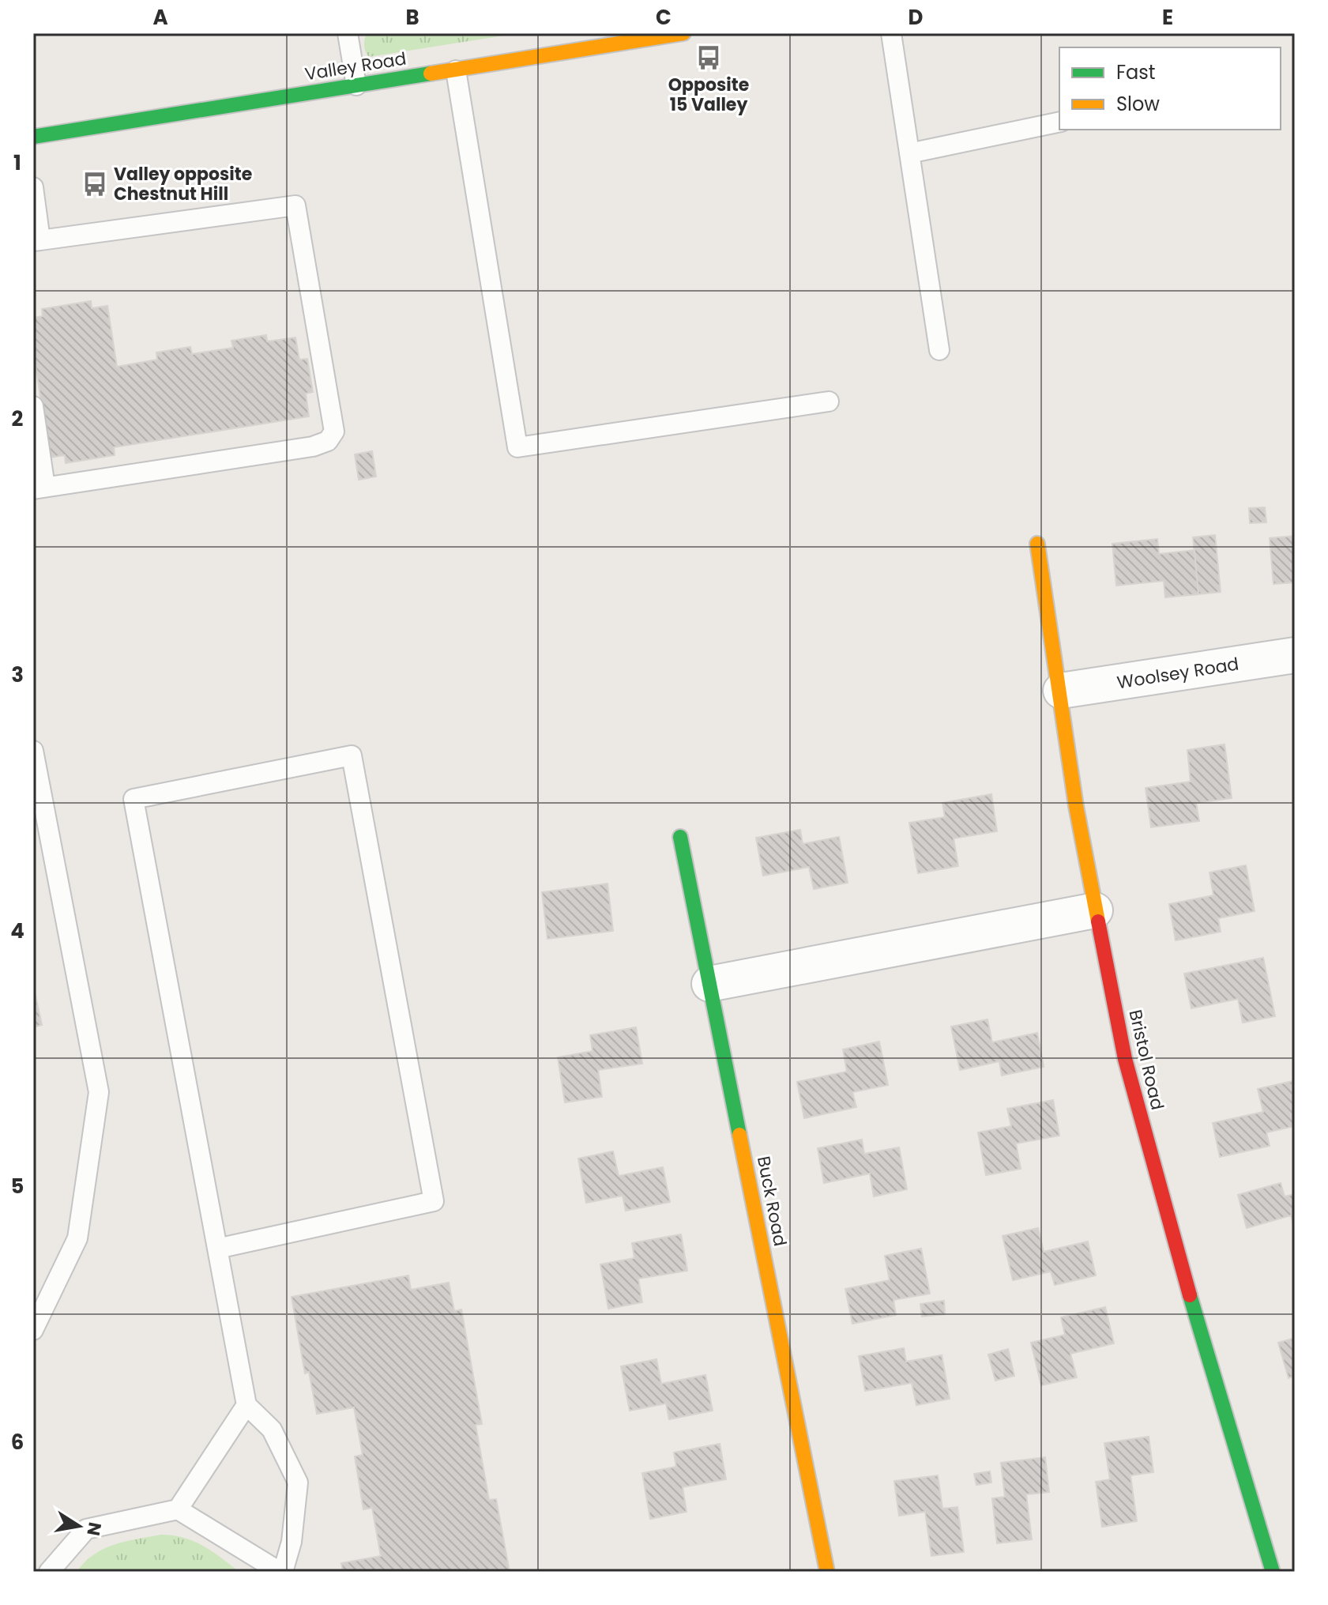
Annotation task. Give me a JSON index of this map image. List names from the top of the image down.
{
  "streets": {
    "street": [
      "Valley Road",
      "Woolsey Road",
      "Bristol Road",
      "Buck Road"
    ]
  },
  "crossings": [
    ["Woolsey Road", "Bristol Road"]
  ],
  "places": {
    "bus stop": ["Opposite 15 Valley", "Valley opposite Chestnut Hill"]
  },
  "legend": ["Fast", "Slow"],
  "north": "right",
  "grid": {
    "columns": [
      "A",
      "B",
      "C",
      "D",
      "E"
    ],
    "rows": [
      "1",
      "2",
      "3",
      "4",
      "5",
      "6"
    ]
  }
}
